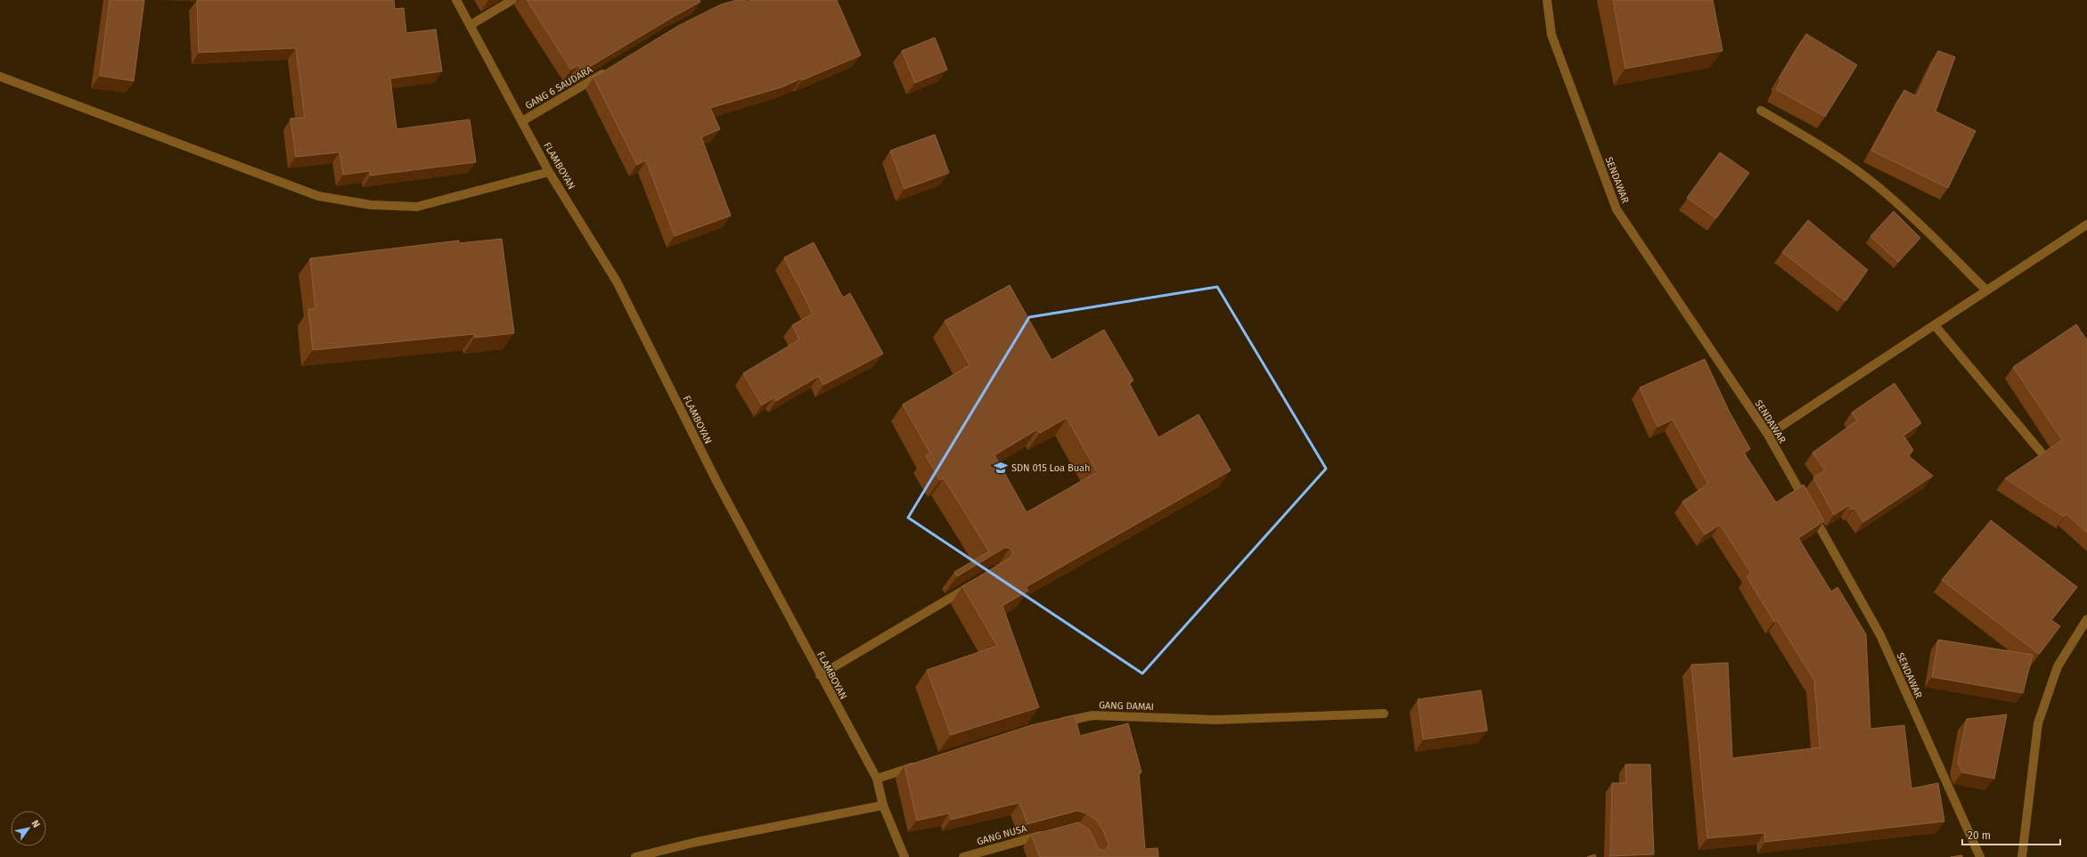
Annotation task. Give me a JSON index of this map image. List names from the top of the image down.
{
  "streets": {
    "street": [
      "GANG 6 SAUDARA",
      "FLAMBOYAN",
      "SENDAWAR",
      "GANG DAMAI",
      "GANG NUSA"
    ]
  },
  "crossings": [
    ["GANG 6 SAUDARA", "FLAMBOYAN"]
  ],
  "places": {
    "school or university": ["SDN 015 Loa Buah"]
  },
  "scale_bar": "20 m",
  "north": "top right"
}
